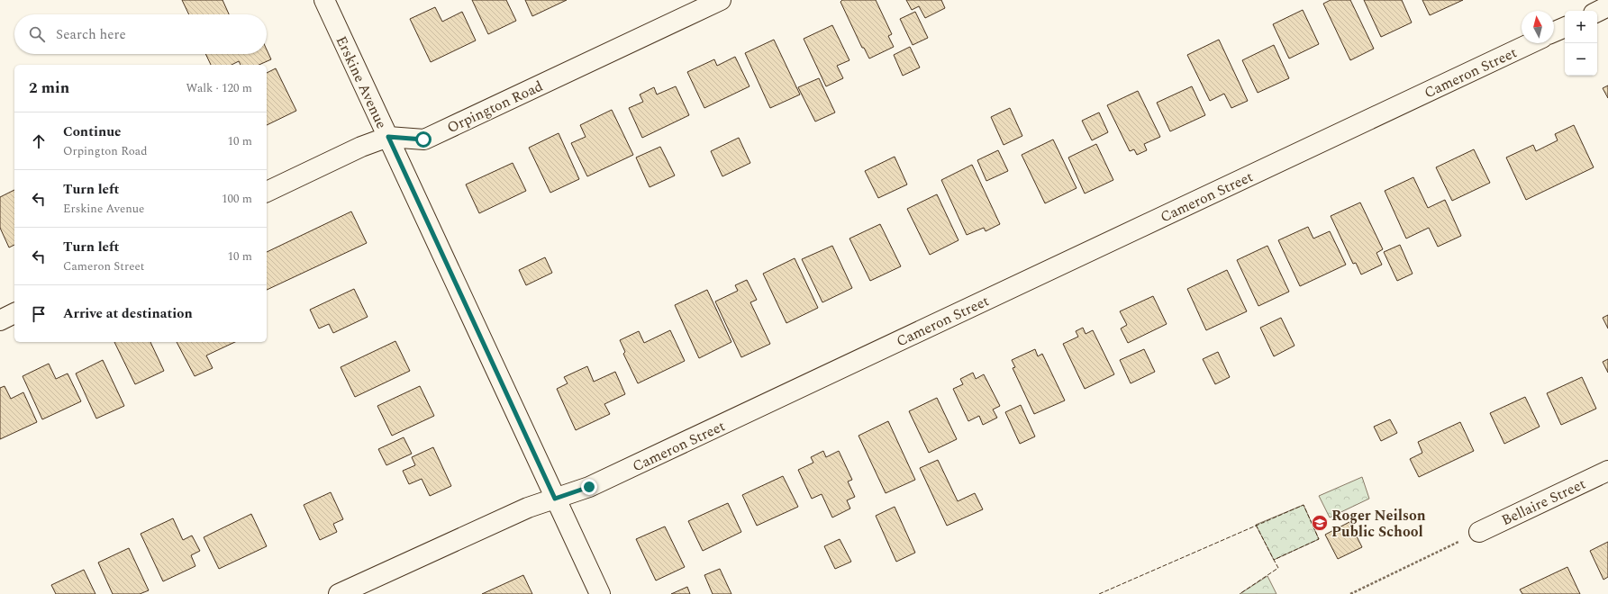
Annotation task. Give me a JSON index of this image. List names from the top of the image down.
{
  "streets": {
    "street": [
      "Cameron Street",
      "Erskine Avenue",
      "Orpington Road",
      "Bellaire Street"
    ]
  },
  "crossings": [
    ["Cameron Street", "Erskine Avenue"],
    ["Erskine Avenue", "Orpington Road"]
  ],
  "places": {
    "school or university": ["Roger Neilson Public School"]
  },
  "north": "top",
  "page": {
    "map_buttons": ["+", "−"],
    "search": "Search here",
    "heading": ["2 min", "Walk · 120 m"],
    "list": [
      ["Continue", "Orpington Road", "10 m"],
      ["Turn left", "Erskine Avenue", "100 m"],
      ["Turn left", "Cameron Street", "10 m"],
      "Arrive at destination"
    ]
  }
}
